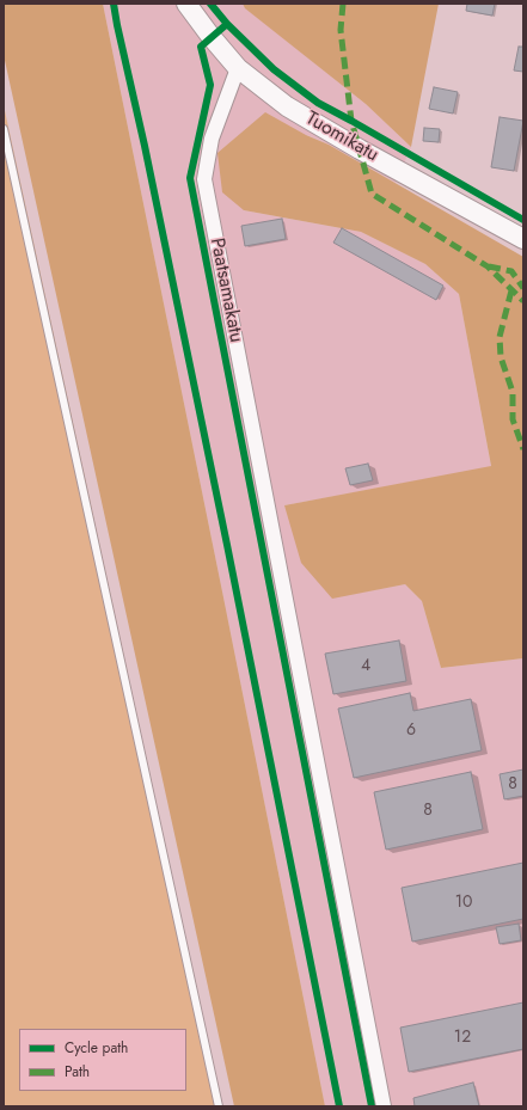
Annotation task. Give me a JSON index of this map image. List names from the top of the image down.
{
  "streets": {
    "street": ["Tuomikatu", "Paatsamakatu"]
  },
  "crossings": [
    ["Tuomikatu", "Paatsamakatu"]
  ],
  "house_numbers": [
    "4",
    "6",
    "8",
    "8",
    "10",
    "12"
  ],
  "legend": ["Cycle path", "Path"]
}
